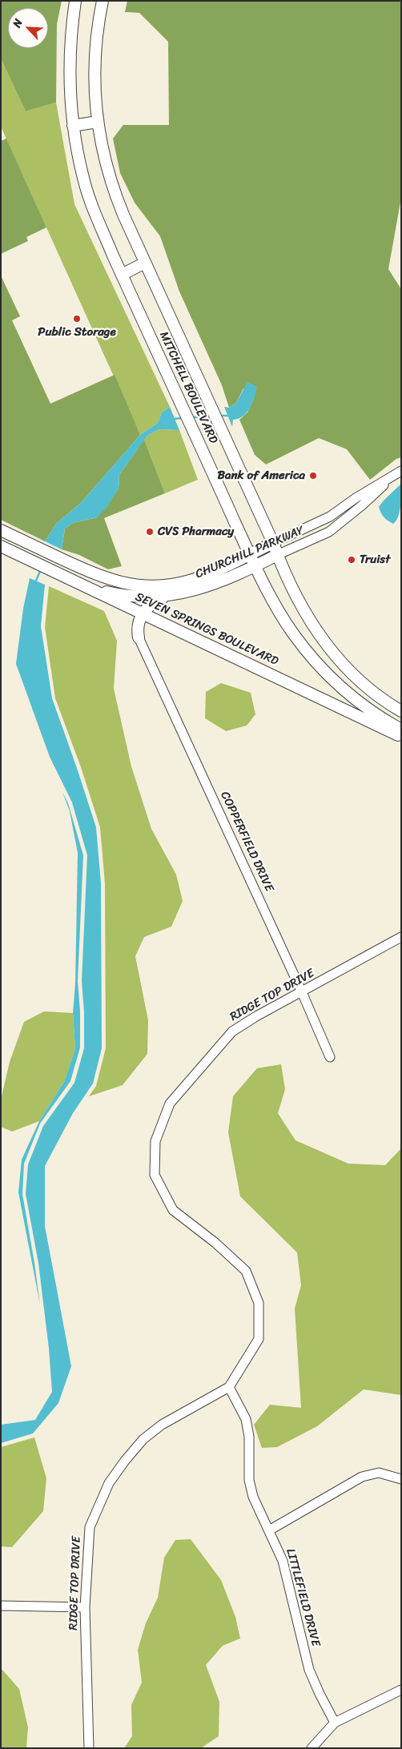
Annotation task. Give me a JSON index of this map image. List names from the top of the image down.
{
  "streets": {
    "main road": ["MITCHELL BOULEVARD", "CHURCHILL PARKWAY", "SEVEN SPRINGS BOULEVARD"],
    "street": ["COPPERFIELD DRIVE", "RIDGE TOP DRIVE", "LITTLEFIELD DRIVE"]
  },
  "crossings": [
    ["MITCHELL BOULEVARD", "CHURCHILL PARKWAY"],
    ["MITCHELL BOULEVARD", "SEVEN SPRINGS BOULEVARD"],
    ["CHURCHILL PARKWAY", "SEVEN SPRINGS BOULEVARD"],
    ["COPPERFIELD DRIVE", "RIDGE TOP DRIVE"],
    ["RIDGE TOP DRIVE", "LITTLEFIELD DRIVE"]
  ],
  "places": [
    "Public Storage",
    "Bank of America",
    "CVS Pharmacy",
    "Truist"
  ],
  "north": "top left"
}
